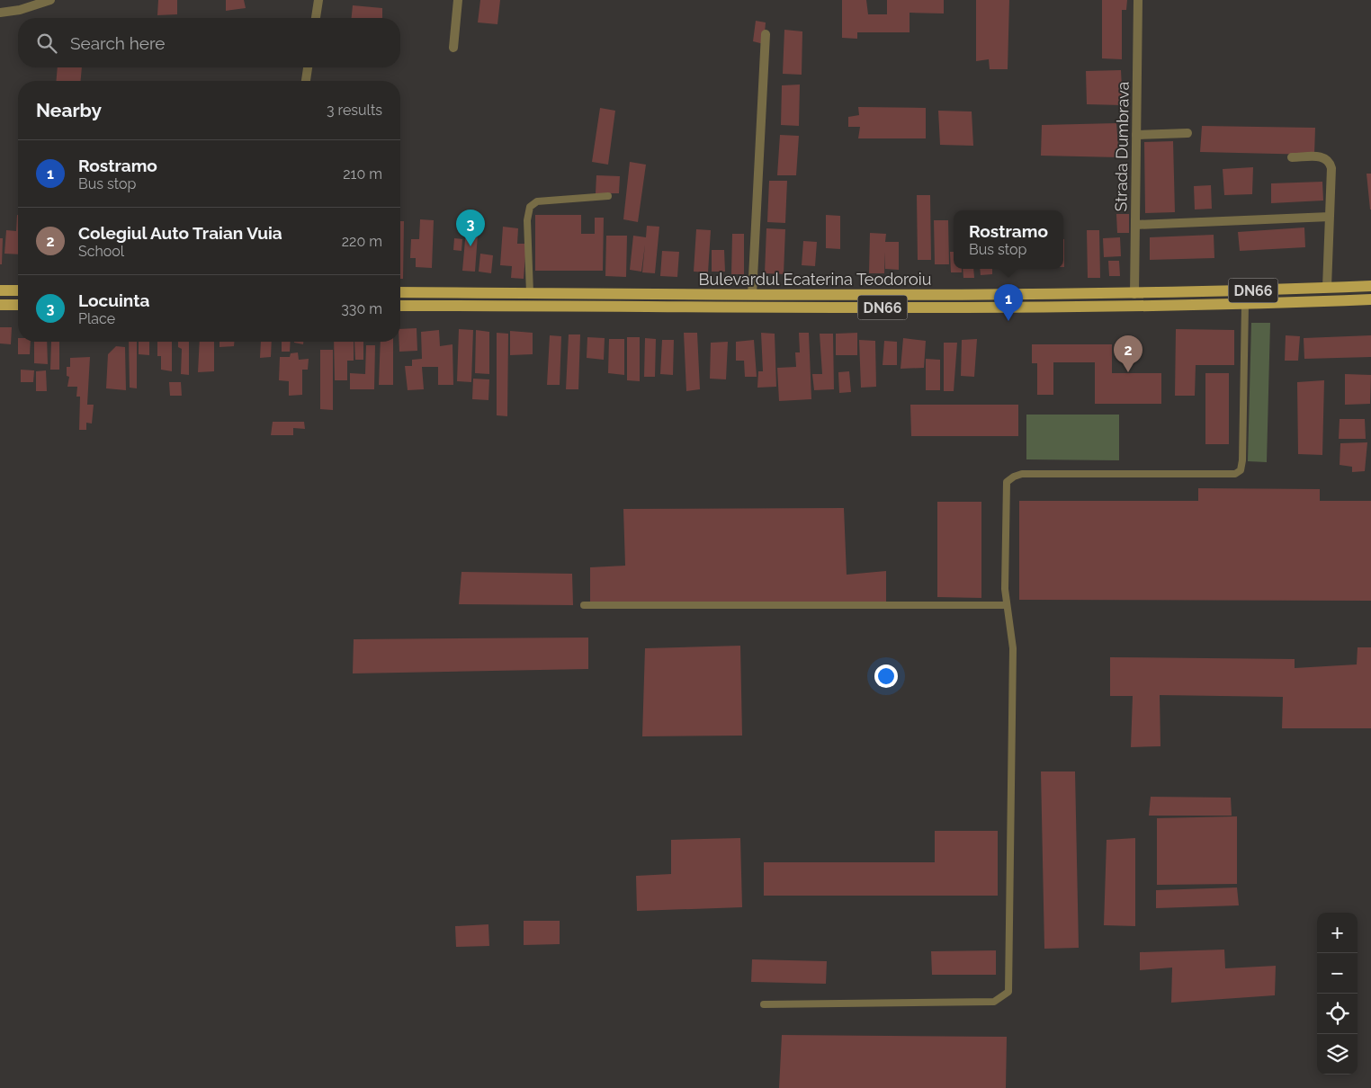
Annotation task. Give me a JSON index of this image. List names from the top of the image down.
{
  "streets": {
    "main road": ["Bulevardul Ecaterina Teodoroiu", "DN66"],
    "street": ["Strada Dumbrava"]
  },
  "crossings": [
    ["Strada Dumbrava", "Bulevardul Ecaterina Teodoroiu"]
  ],
  "page": {
    "search": "Search here",
    "heading": ["Nearby", "3 results"],
    "list": [
      {
        "mark": "1",
        "name": "Rostramo",
        "note": "Bus stop",
        "value": "210 m"
      },
      {
        "mark": "2",
        "name": "Colegiul Auto Traian Vuia",
        "note": "School",
        "value": "220 m"
      },
      {
        "mark": "3",
        "name": "Locuinta",
        "note": "Place",
        "value": "330 m"
      }
    ],
    "pins": ["3", "1", "2"],
    "popup": ["Rostramo", "Bus stop"],
    "map_buttons": ["+", "−"]
  }
}
